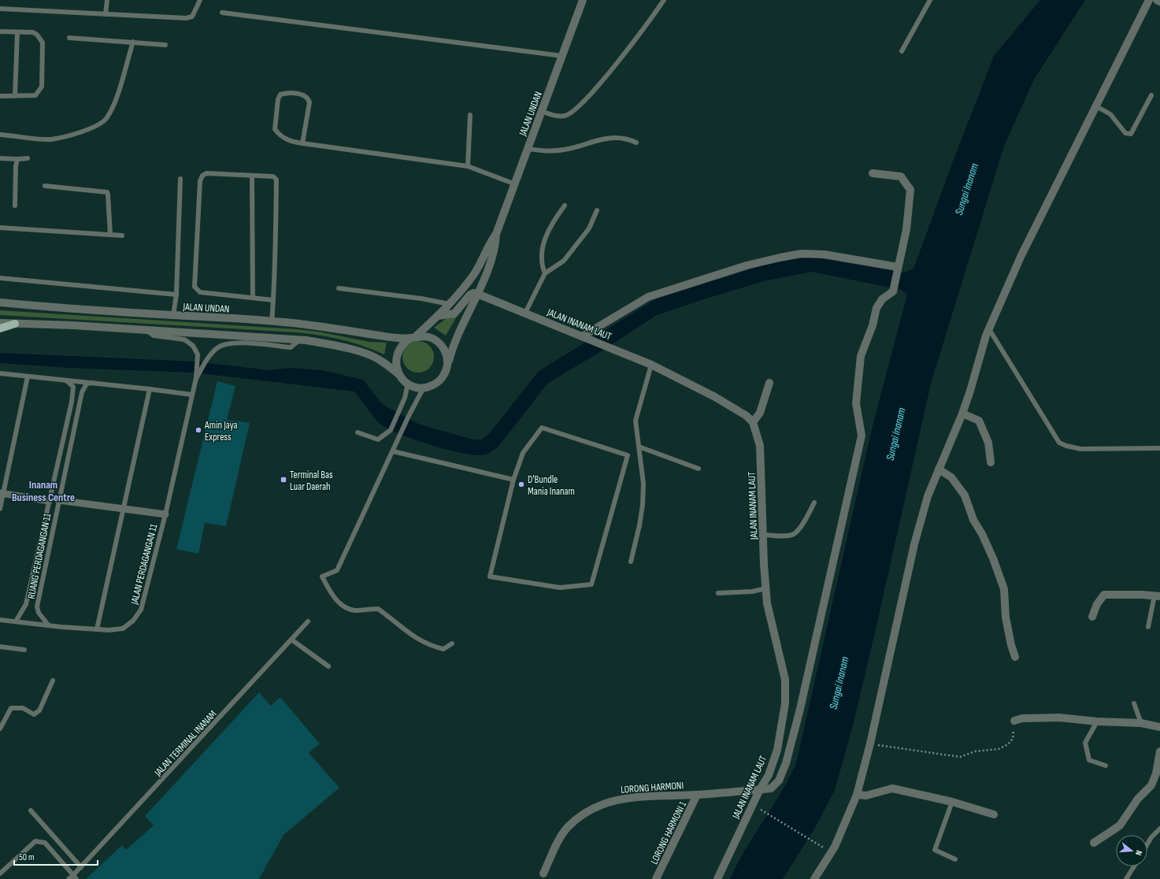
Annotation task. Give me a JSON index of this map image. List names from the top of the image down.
{
  "streets": {
    "street": [
      "JALAN UNDAN",
      "JALAN INANAM LAUT",
      "LORONG HARMONI",
      "LORONG HARMONI 1"
    ],
    "lane": ["RUANG PERDAGANGAN 11", "JALAN PERDAGANGAN 11", "JALAN TERMINAL INANAM"]
  },
  "crossings": [
    ["JALAN UNDAN", "JALAN INANAM LAUT"],
    ["JALAN INANAM LAUT", "LORONG HARMONI"],
    ["RUANG PERDAGANGAN 11", "JALAN PERDAGANGAN 11"],
    ["LORONG HARMONI", "LORONG HARMONI 1"]
  ],
  "districts": ["Inanam Business Centre"],
  "water": ["Sungai Inanam"],
  "places": {
    "other": ["Amin Jaya Express", "D'Bundle Mania Inanam"],
    "transit": ["Terminal Bas Luar Daerah"]
  },
  "scale_bar": "50 m",
  "north": "right"
}
